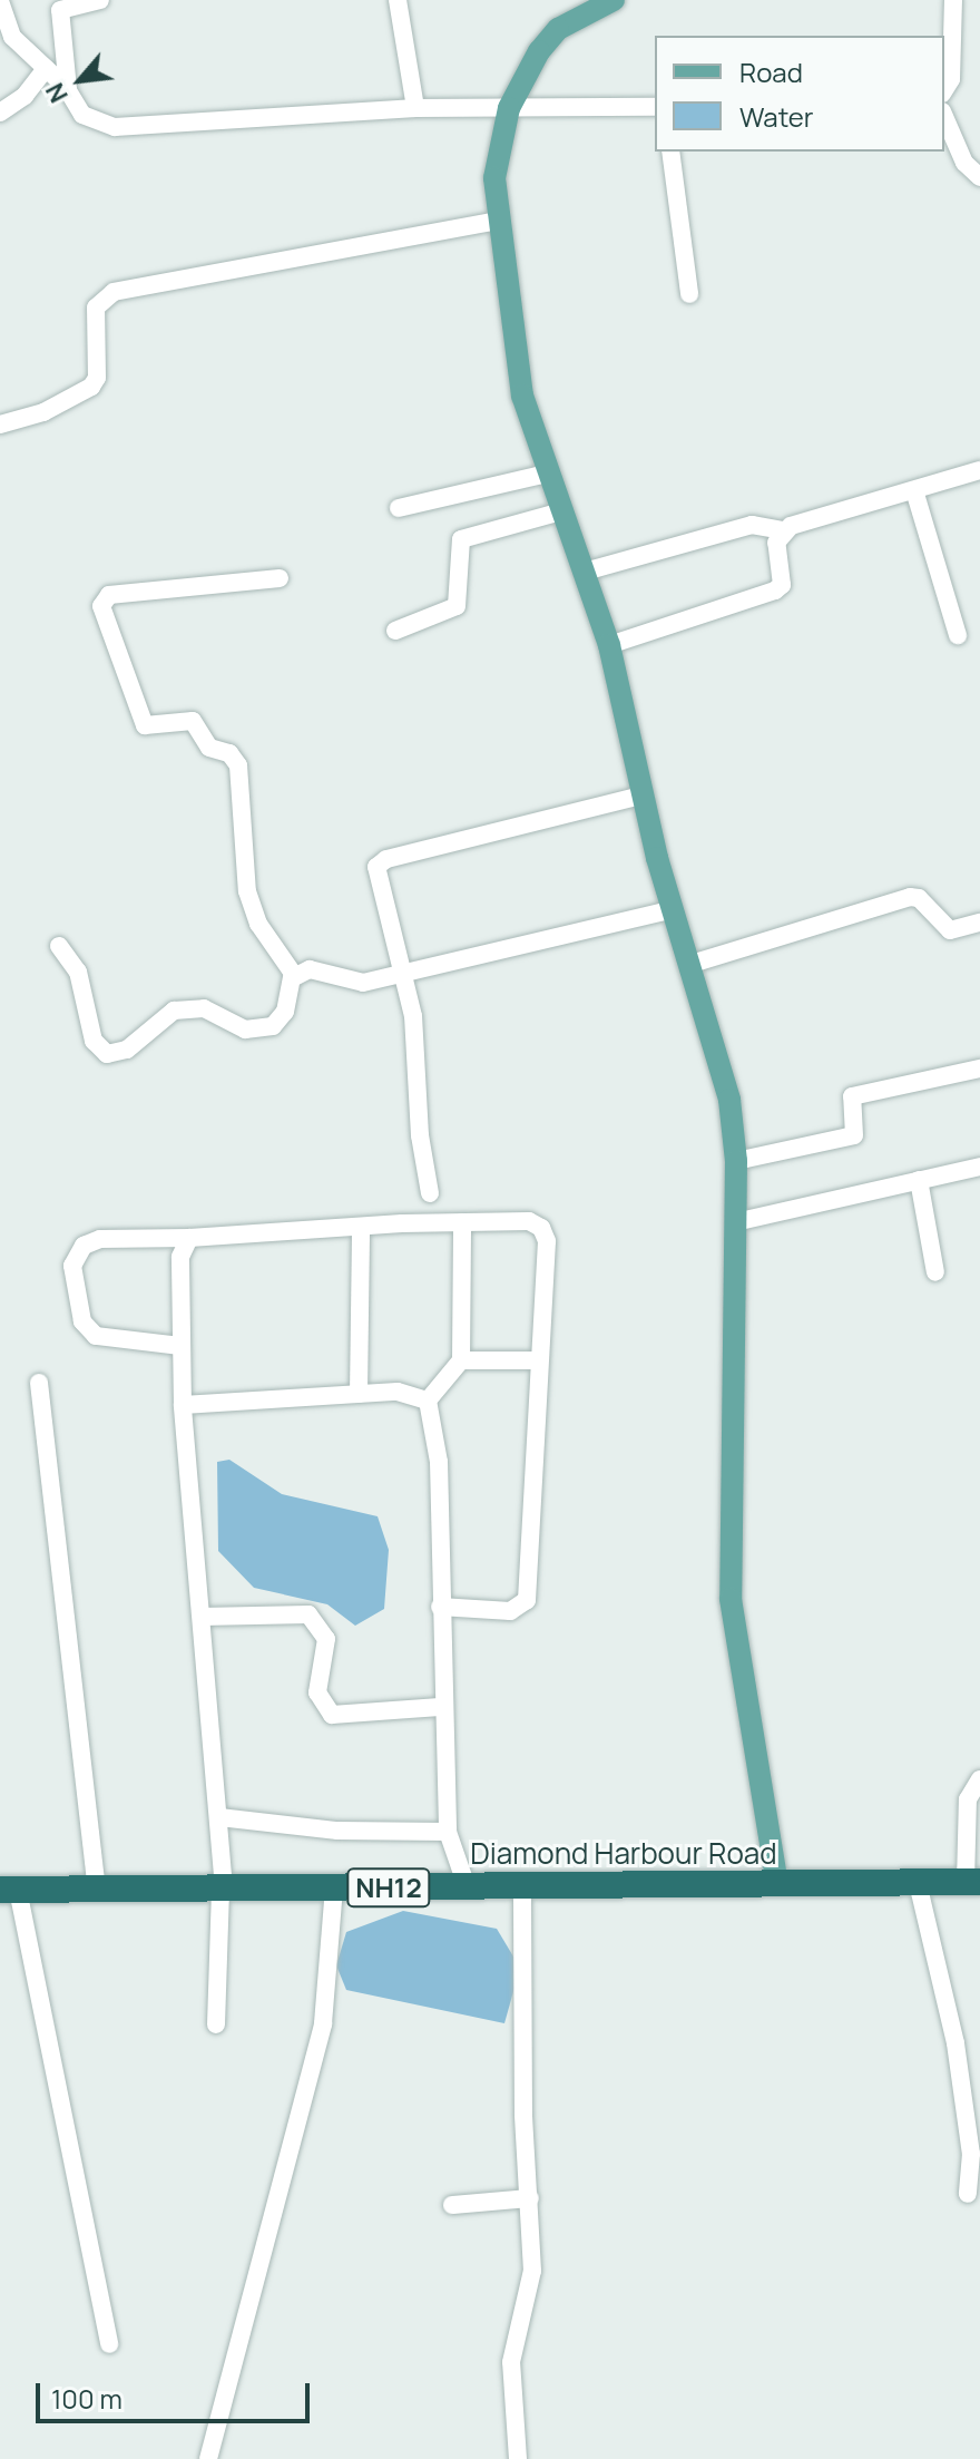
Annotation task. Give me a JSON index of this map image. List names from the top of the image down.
{
  "streets": {
    "highway": ["Diamond Harbour Road", "NH12"]
  },
  "legend": ["Road", "Water"],
  "scale_bar": "100 m",
  "north": "bottom left"
}
